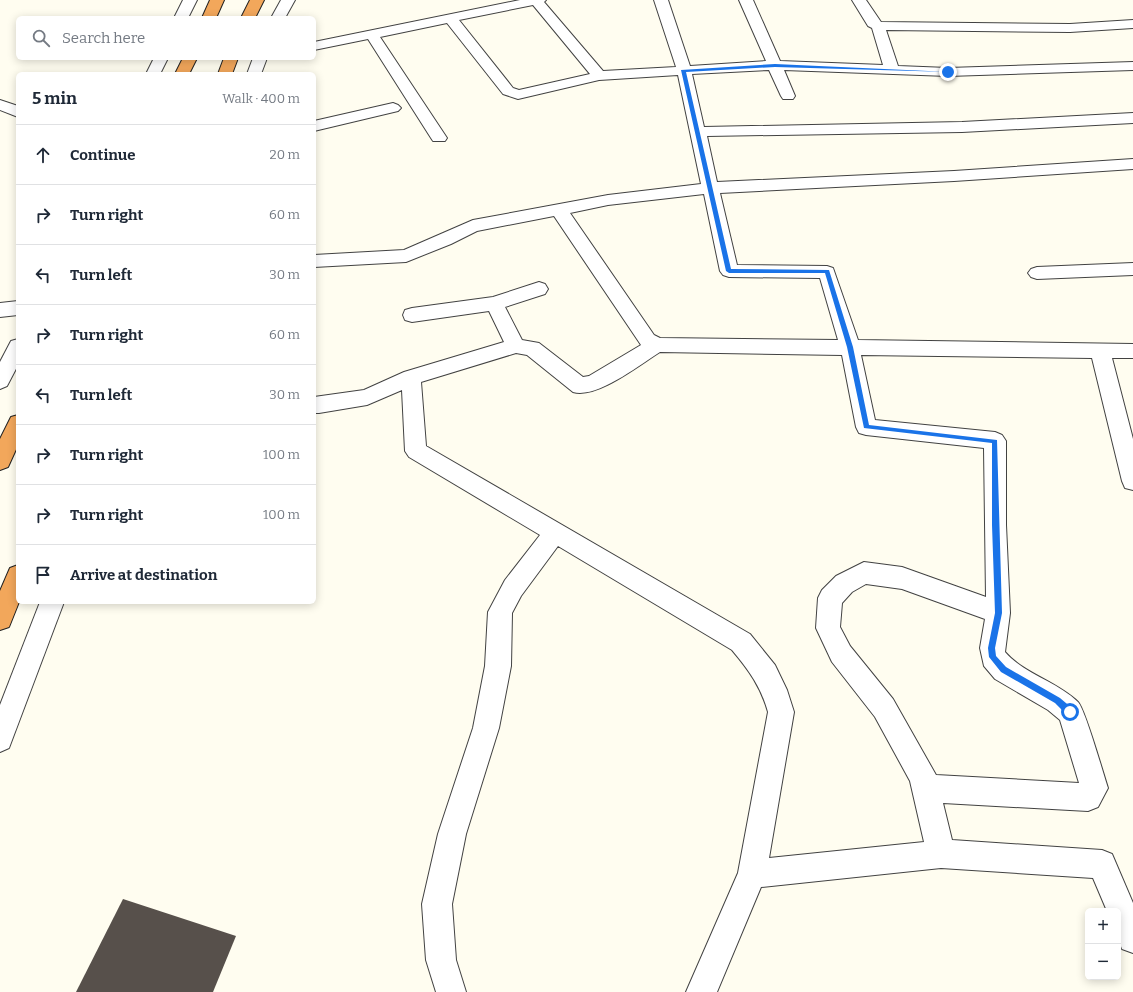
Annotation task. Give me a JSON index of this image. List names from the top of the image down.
{
  "page": {
    "search": "Search here",
    "heading": ["5 min", "Walk · 400 m"],
    "list": [
      ["Continue", "20 m"],
      ["Turn right", "60 m"],
      ["Turn left", "30 m"],
      ["Turn right", "60 m"],
      ["Turn left", "30 m"],
      ["Turn right", "100 m"],
      ["Turn right", "100 m"],
      "Arrive at destination"
    ],
    "map_buttons": ["+", "−"]
  }
}
